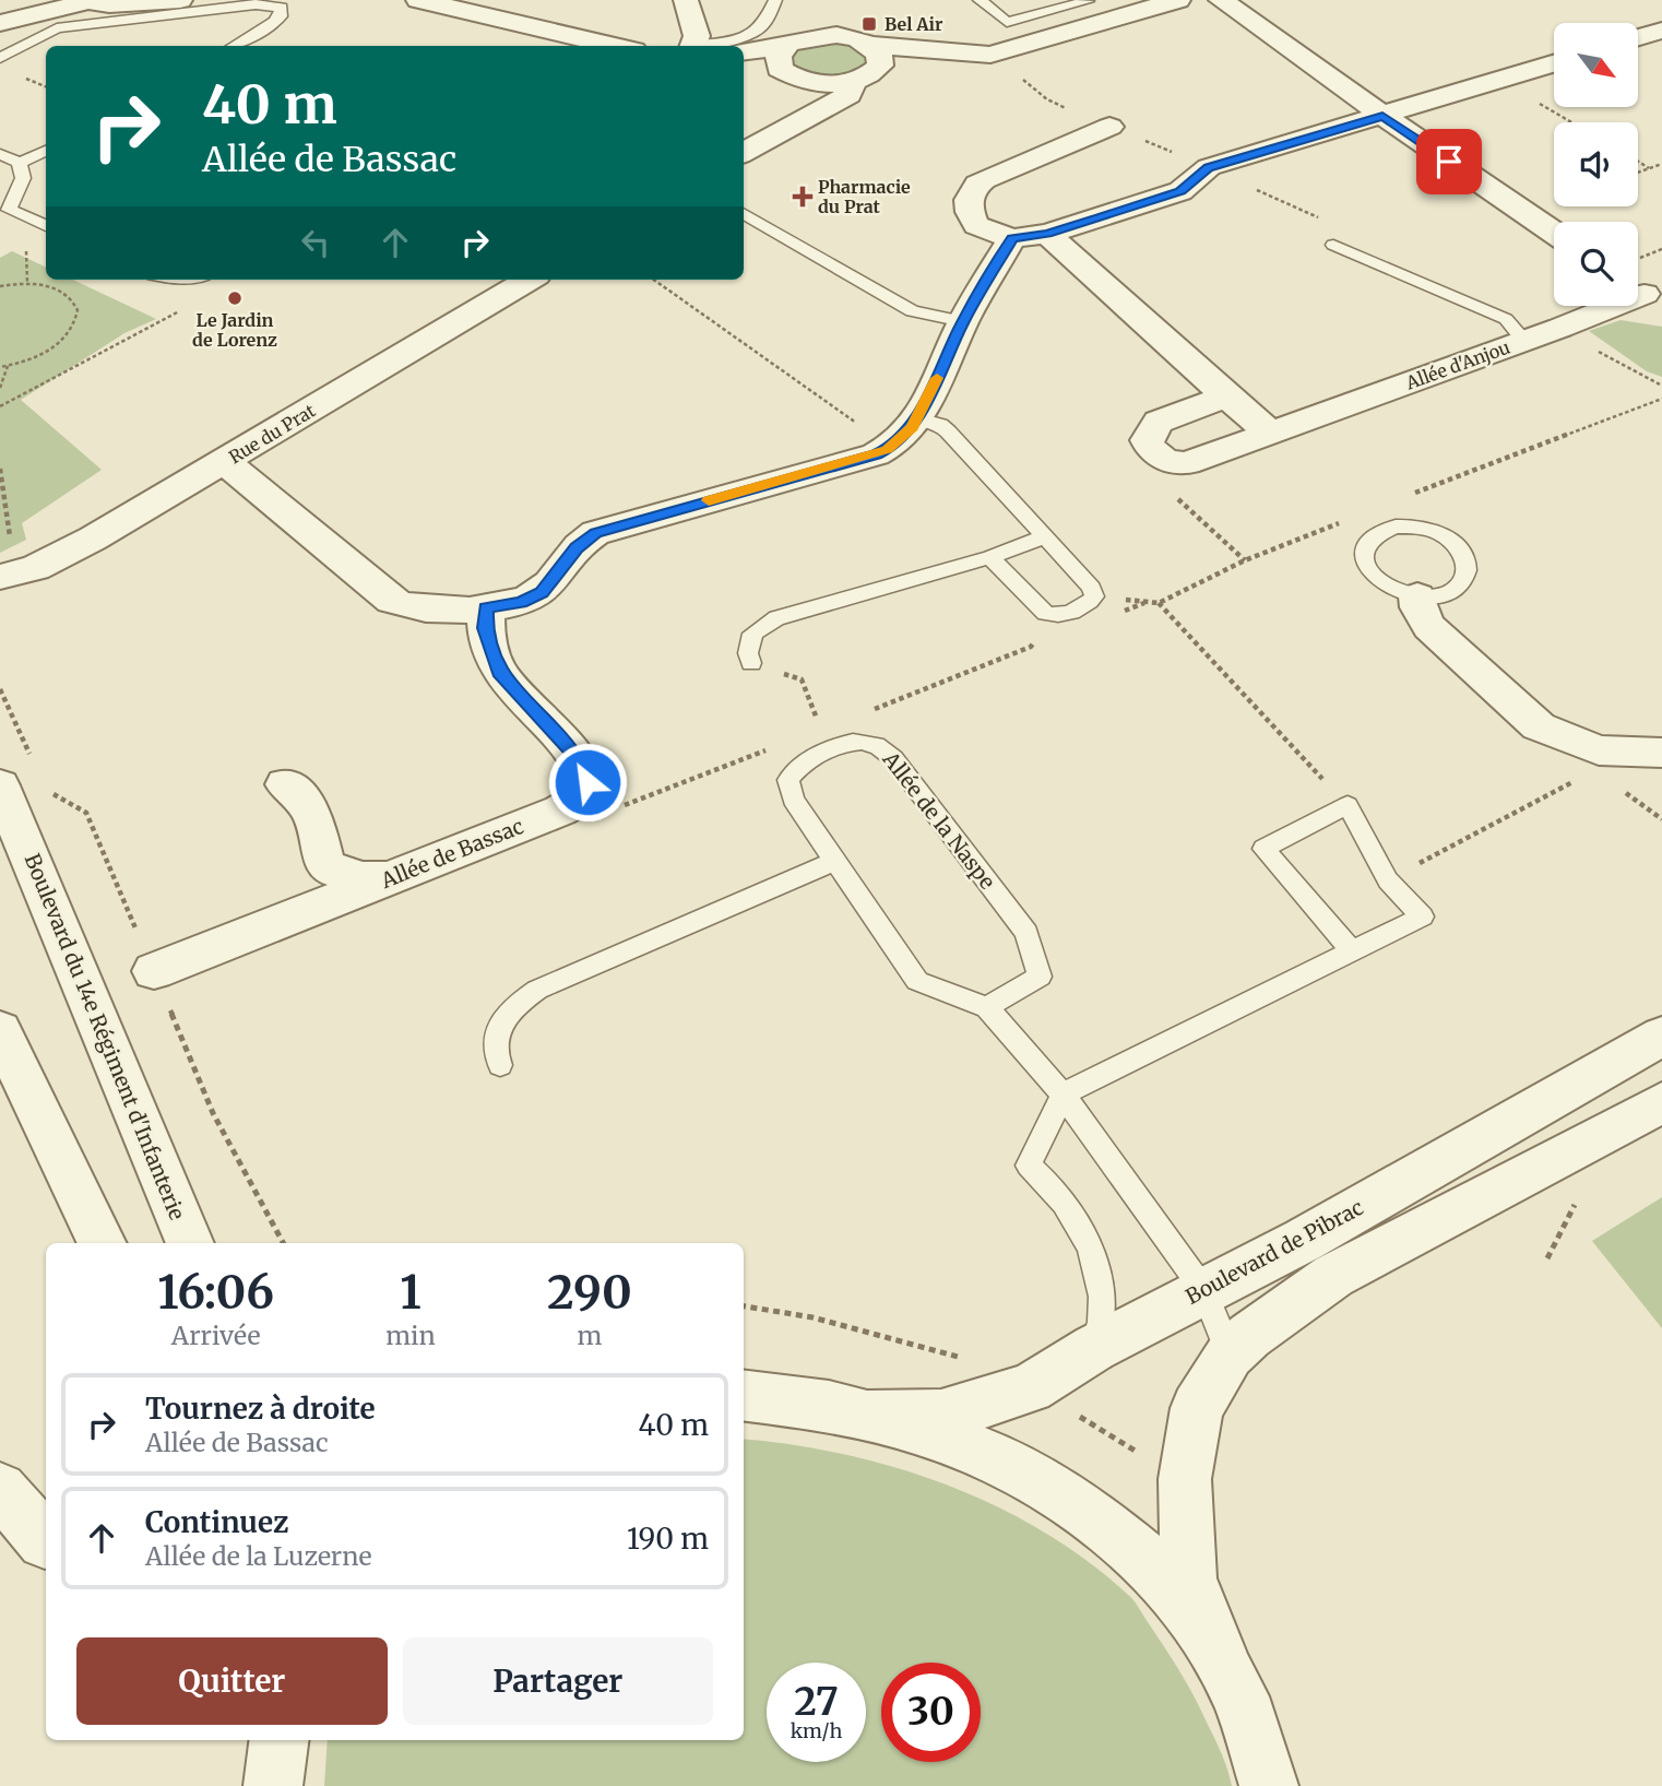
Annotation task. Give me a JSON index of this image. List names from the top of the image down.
{
  "streets": {
    "street": [
      "Allée d'Anjou",
      "Rue du Prat",
      "Allée de Bassac",
      "Boulevard du 14e Régiment d'Infanterie",
      "Boulevard de Pibrac"
    ],
    "lane": ["Allée de la Naspe"]
  },
  "crossings": [
    ["Allée de la Naspe", "Boulevard de Pibrac"]
  ],
  "places": {
    "transit": ["Bel Air"],
    "health": ["Pharmacie du Prat"],
    "other": ["Le Jardin de Lorenz"]
  },
  "north": "bottom right",
  "page": {
    "turn": ["40 m", "Allée de Bassac"],
    "eta": [
      "16:06",
      "Arrivée",
      "1",
      "min",
      "290",
      "m"
    ],
    "list": [
      {
        "name": "Tournez à droite",
        "note": "Allée de Bassac",
        "value": "40 m"
      },
      {
        "name": "Continuez",
        "note": "Allée de la Luzerne",
        "value": "190 m"
      }
    ],
    "buttons": ["Quitter", "Partager"],
    "speed": "27 km/h",
    "limit": "30"
  }
}
